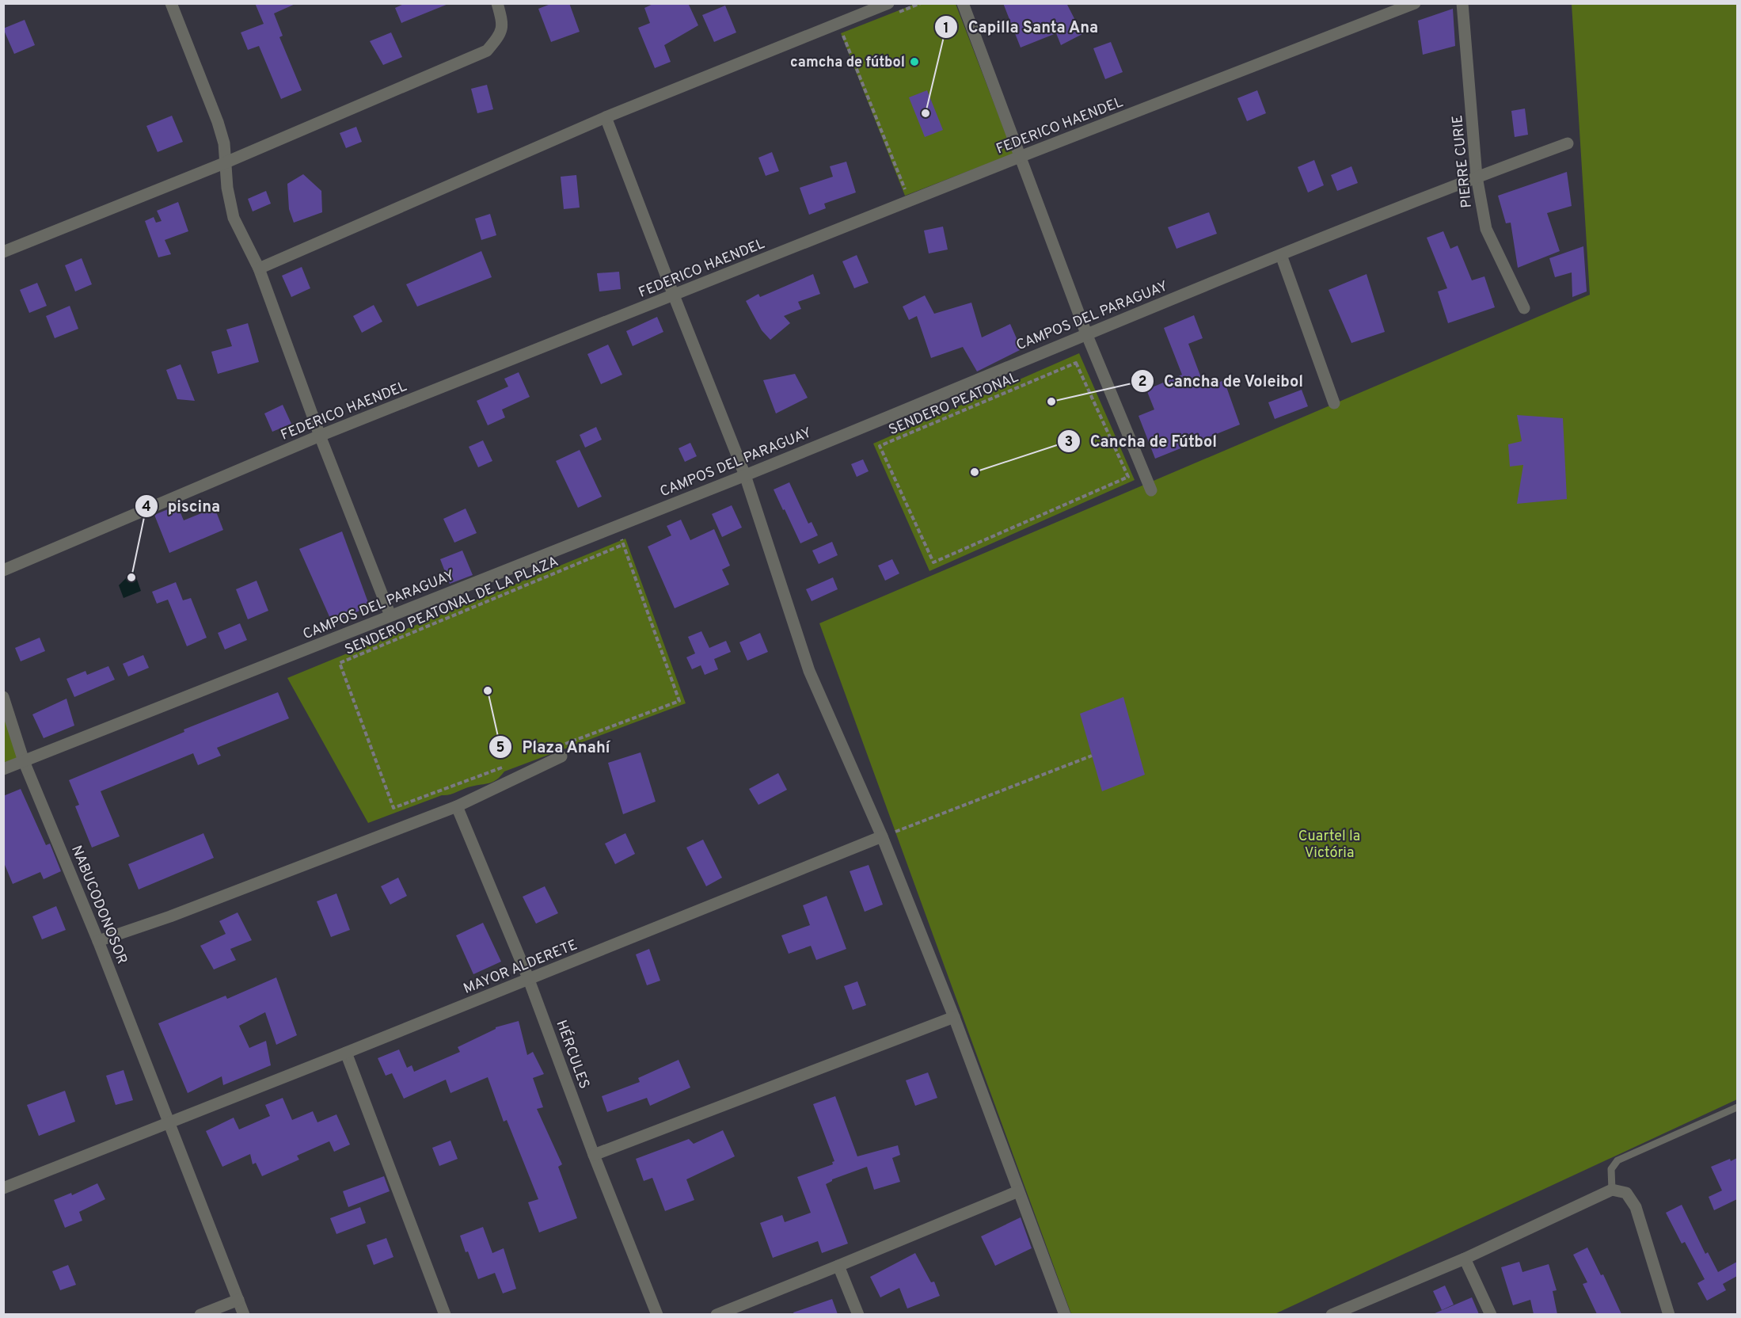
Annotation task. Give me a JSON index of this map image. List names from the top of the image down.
{
  "streets": {
    "street": [
      "FEDERICO HAENDEL",
      "PIERRE CURIE",
      "CAMPOS DEL PARAGUAY",
      "NABUCODONOSOR",
      "MAYOR ALDERETE",
      "HÉRCULES"
    ],
    "path": ["SENDERO PEATONAL", "SENDERO PEATONAL DE LA PLAZA"]
  },
  "crossings": [
    ["PIERRE CURIE", "CAMPOS DEL PARAGUAY"],
    ["CAMPOS DEL PARAGUAY", "NABUCODONOSOR"],
    ["NABUCODONOSOR", "MAYOR ALDERETE"],
    ["MAYOR ALDERETE", "HÉRCULES"]
  ],
  "parks": ["Cuartel la Victória"],
  "places": [
    "camcha de fútbol",
    "Capilla Santa Ana",
    "Cancha de Voleibol",
    "Cancha de Fútbol",
    "piscina",
    "Plaza Anahí"
  ]
}
